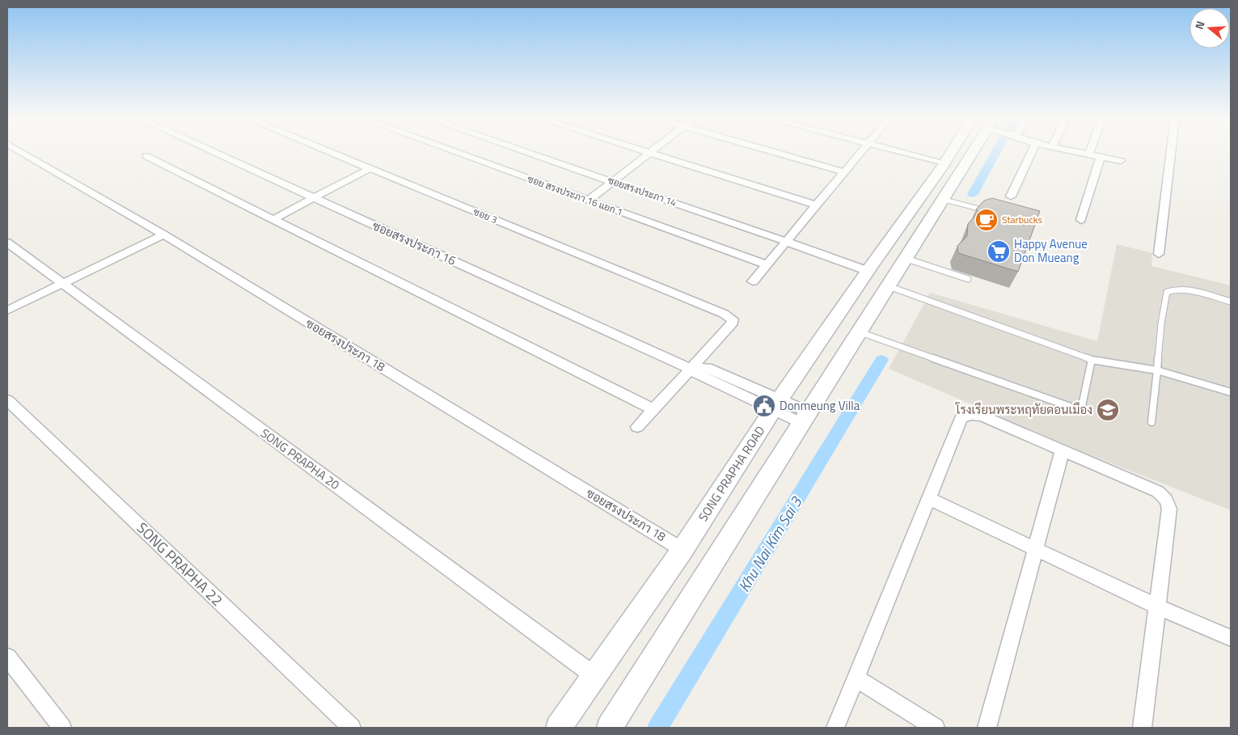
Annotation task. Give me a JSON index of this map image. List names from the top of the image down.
{
  "streets": {
    "main road": ["SONG PRAPHA ROAD"],
    "street": [
      "ซอยสรงประภา 14",
      "ซอย สรงประภา 16 แยก 1",
      "ซอย 3",
      "ซอยสรงประภา 16",
      "ซอยสรงประภา 18",
      "SONG PRAPHA 20",
      "SONG PRAPHA 22"
    ]
  },
  "crossings": [
    ["ซอยสรงประภา 14", "SONG PRAPHA ROAD"],
    ["ซอย 3", "ซอยสรงประภา 16"],
    ["ซอยสรงประภา 16", "SONG PRAPHA ROAD"],
    ["ซอยสรงประภา 18", "SONG PRAPHA ROAD"],
    ["SONG PRAPHA 20", "SONG PRAPHA ROAD"]
  ],
  "water": ["Khu Nai Kim Sai 3"],
  "places": {
    "cafe": ["Starbucks"],
    "supermarket": ["Happy Avenue Don Mueang"],
    "public building": ["Donmeung Villa"],
    "school or university": ["โรงเรียนพระหฤทัยดอนเมือง"]
  },
  "north": "left"
}
